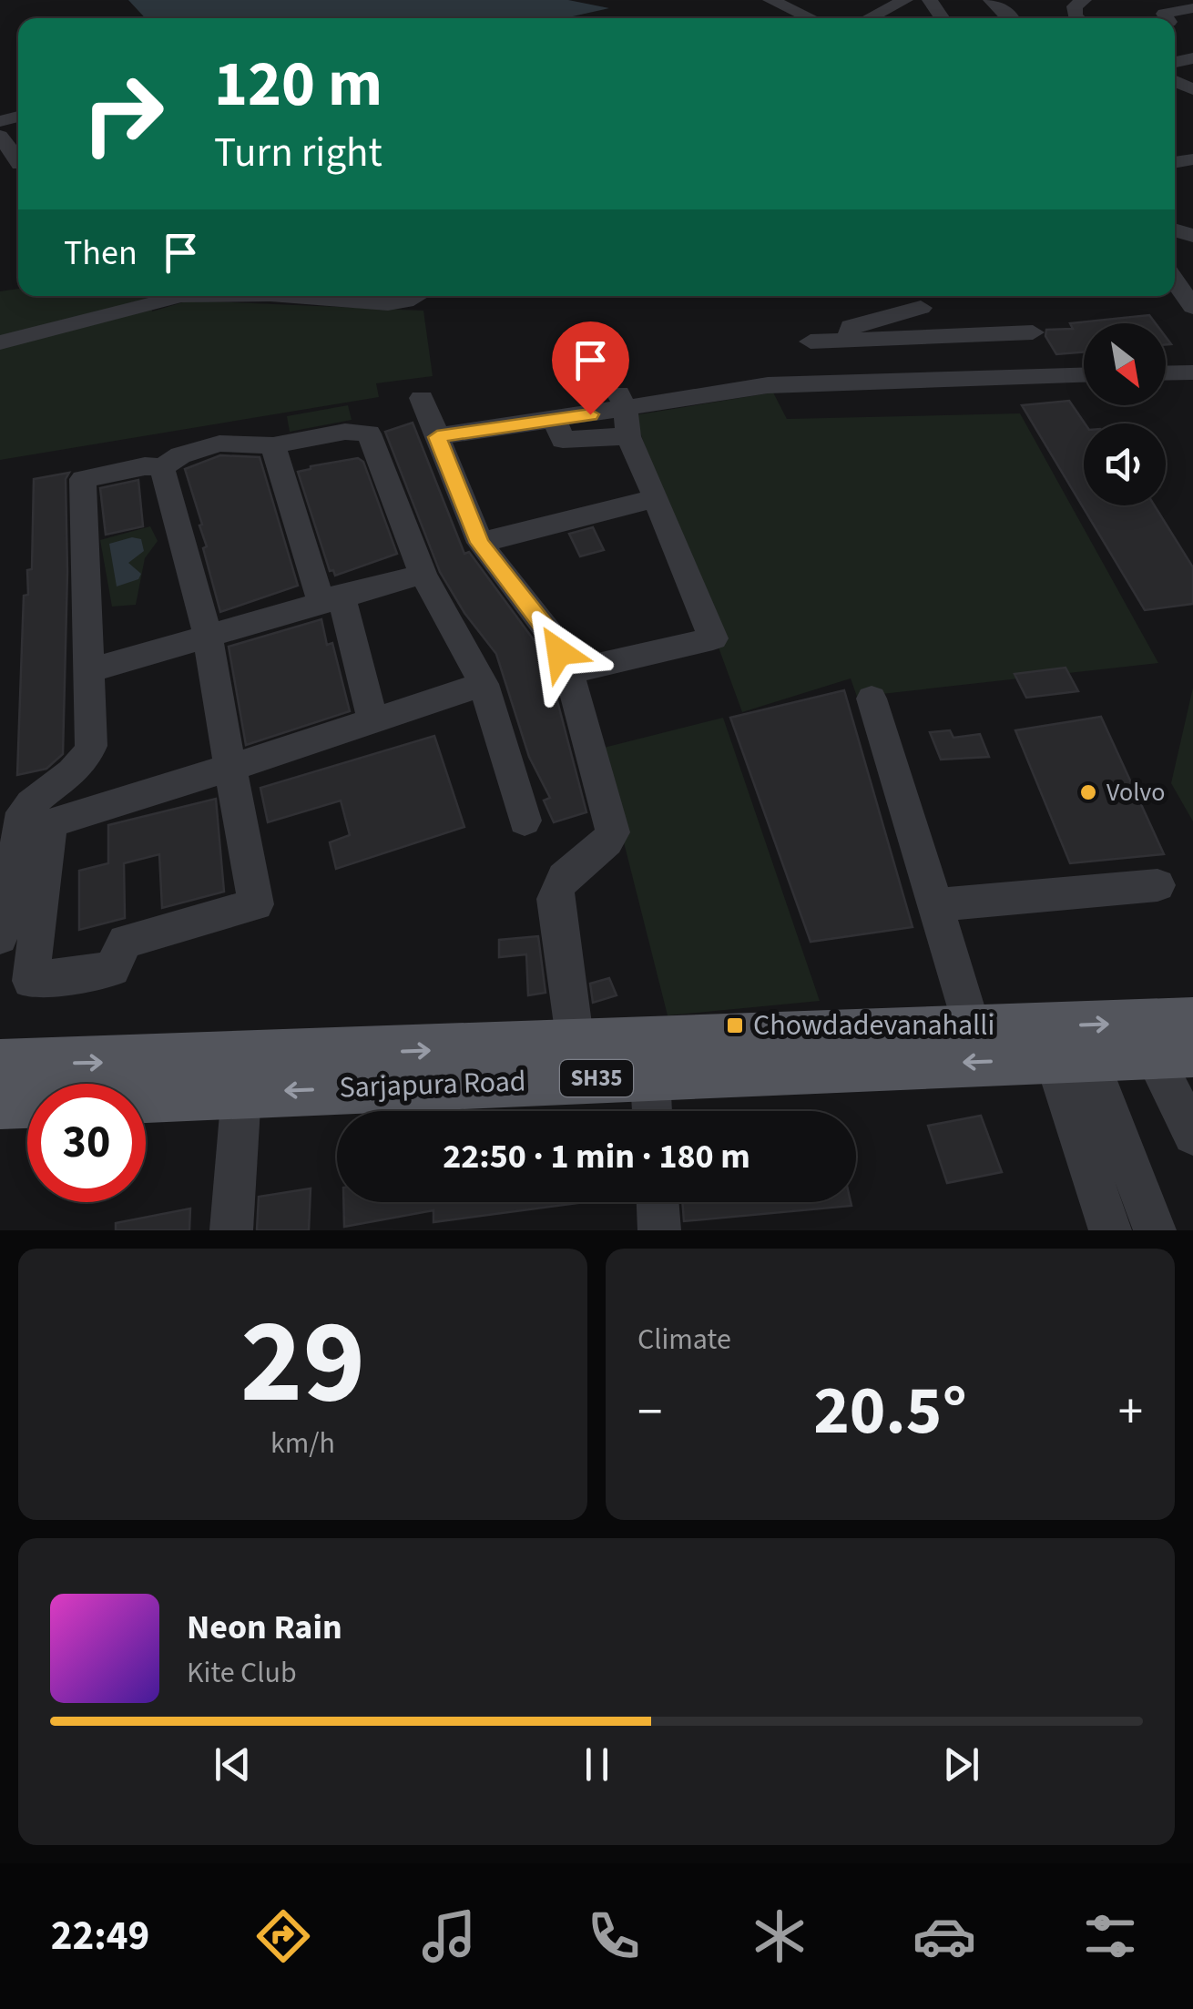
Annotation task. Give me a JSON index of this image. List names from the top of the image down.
{
  "streets": {
    "main road": ["SH35", "Sarjapura Road"]
  },
  "places": {
    "other": ["Volvo"],
    "transit": ["Chowdadevanahalli"]
  },
  "north": "bottom right",
  "page": {
    "turn": ["120 m", "Turn right"],
    "then": "Then",
    "limit": "30",
    "trip": "22:50 · 1 min · 180 m",
    "tile": [
      ["29", "km/h"],
      "Climate"
    ],
    "heat": ["−", "20.5°", "+"],
    "song": ["Neon Rain", "Kite Club"],
    "tabs": "22:49"
  }
}
